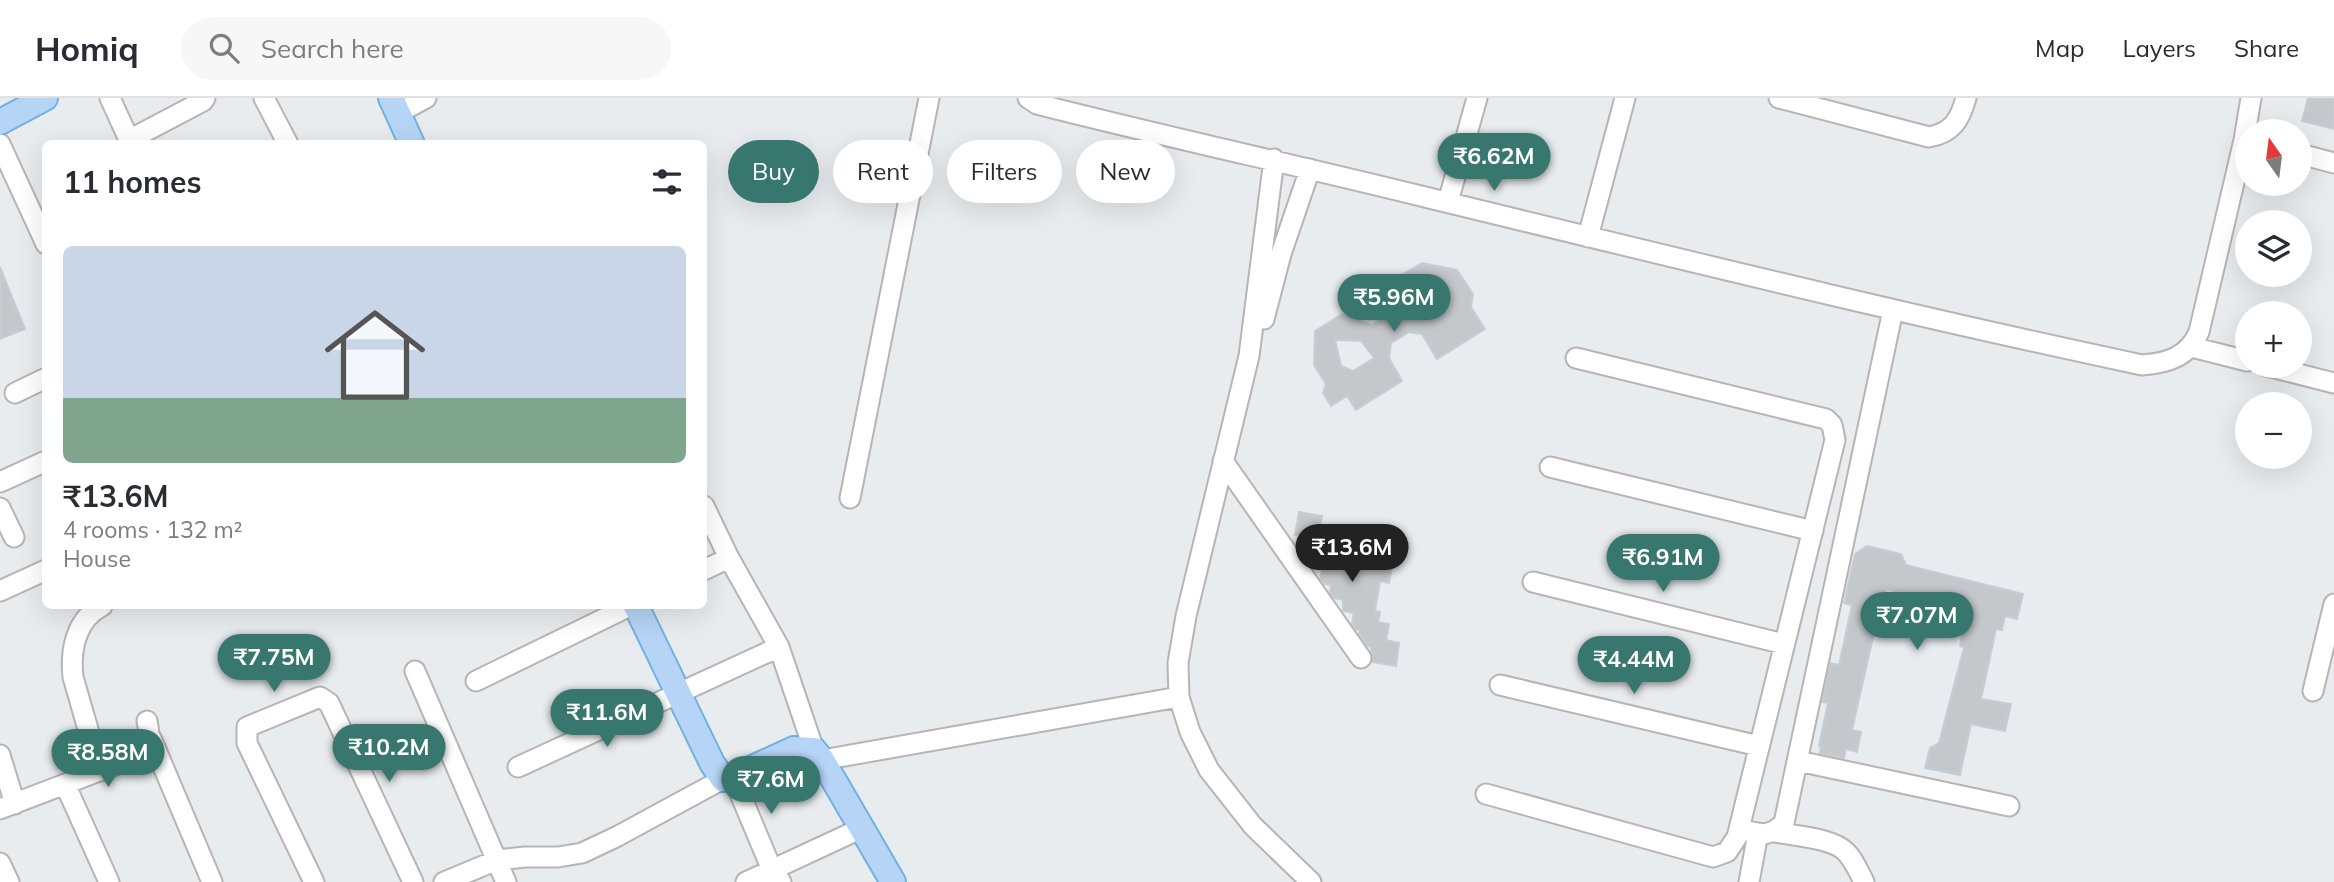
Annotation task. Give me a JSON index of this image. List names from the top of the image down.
{
  "north": "top",
  "page": {
    "header": "Homiq",
    "search": "Search here",
    "nav": ["Map", "Layers", "Share"],
    "map_buttons": ["+", "−"],
    "price": [
      "₹6.62M",
      "₹5.96M",
      "₹13.6M",
      "₹6.91M",
      "₹7.07M",
      "₹7.75M",
      "₹4.44M",
      "₹11.6M",
      "₹10.2M",
      "₹8.58M",
      "₹7.6M"
    ],
    "chip": [
      "Buy",
      "Rent",
      "Filters",
      "New"
    ],
    "heading": "11 homes",
    "list": [
      {
        "name": "₹13.6M",
        "note": "4 rooms · 132 m² · House"
      }
    ]
  }
}
